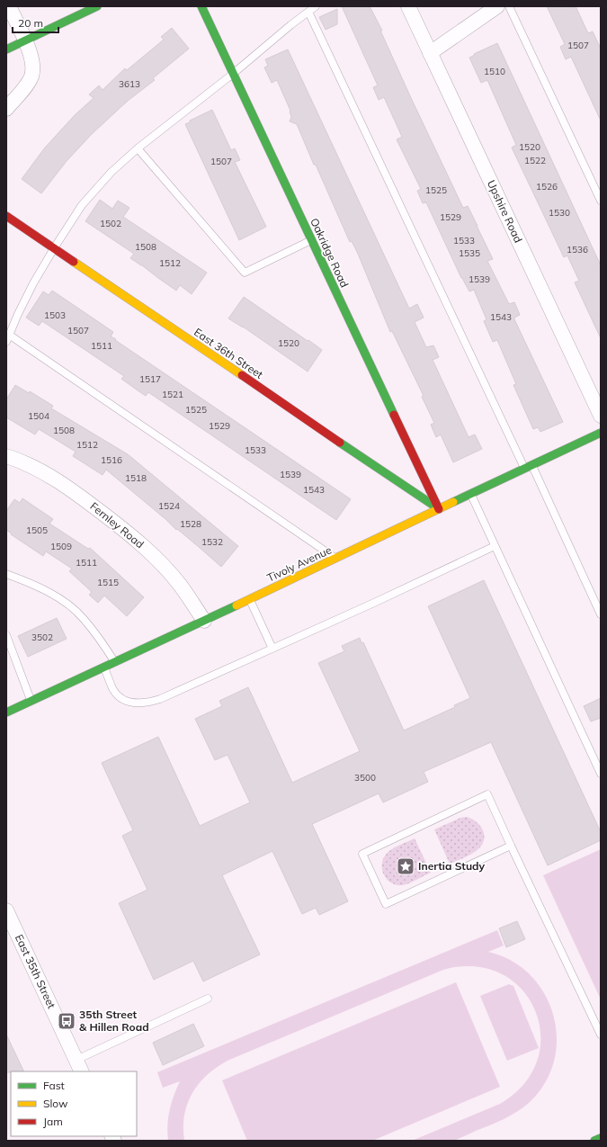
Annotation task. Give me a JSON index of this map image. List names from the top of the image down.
{
  "streets": {
    "street": [
      "Upshire Road",
      "Oakridge Road",
      "East 36th Street",
      "Fernley Road",
      "Tivoly Avenue",
      "East 35th Street"
    ]
  },
  "crossings": [
    ["Oakridge Road", "East 36th Street"],
    ["Oakridge Road", "Tivoly Avenue"],
    ["East 36th Street", "Tivoly Avenue"],
    ["Fernley Road", "Tivoly Avenue"]
  ],
  "places": {
    "place": ["Inertia Study"],
    "bus stop": ["35th Street & Hillen Road"]
  },
  "house_numbers": [
    "1507",
    "1510",
    "3613",
    "1520",
    "1522",
    "1507",
    "1526",
    "1525",
    "1530",
    "1529",
    "1502",
    "1533",
    "1508",
    "1536",
    "1535",
    "1512",
    "1539",
    "1503",
    "1543",
    "1507",
    "1520",
    "1511",
    "1517",
    "1521",
    "1525",
    "1504",
    "1529",
    "1508",
    "1512",
    "1533",
    "1516",
    "1539",
    "1518",
    "1543",
    "1524",
    "1528",
    "1505",
    "1532",
    "1509",
    "1511",
    "1515",
    "3502",
    "3500"
  ],
  "legend": ["Fast", "Slow", "Jam"],
  "scale_bar": "20 m"
}
